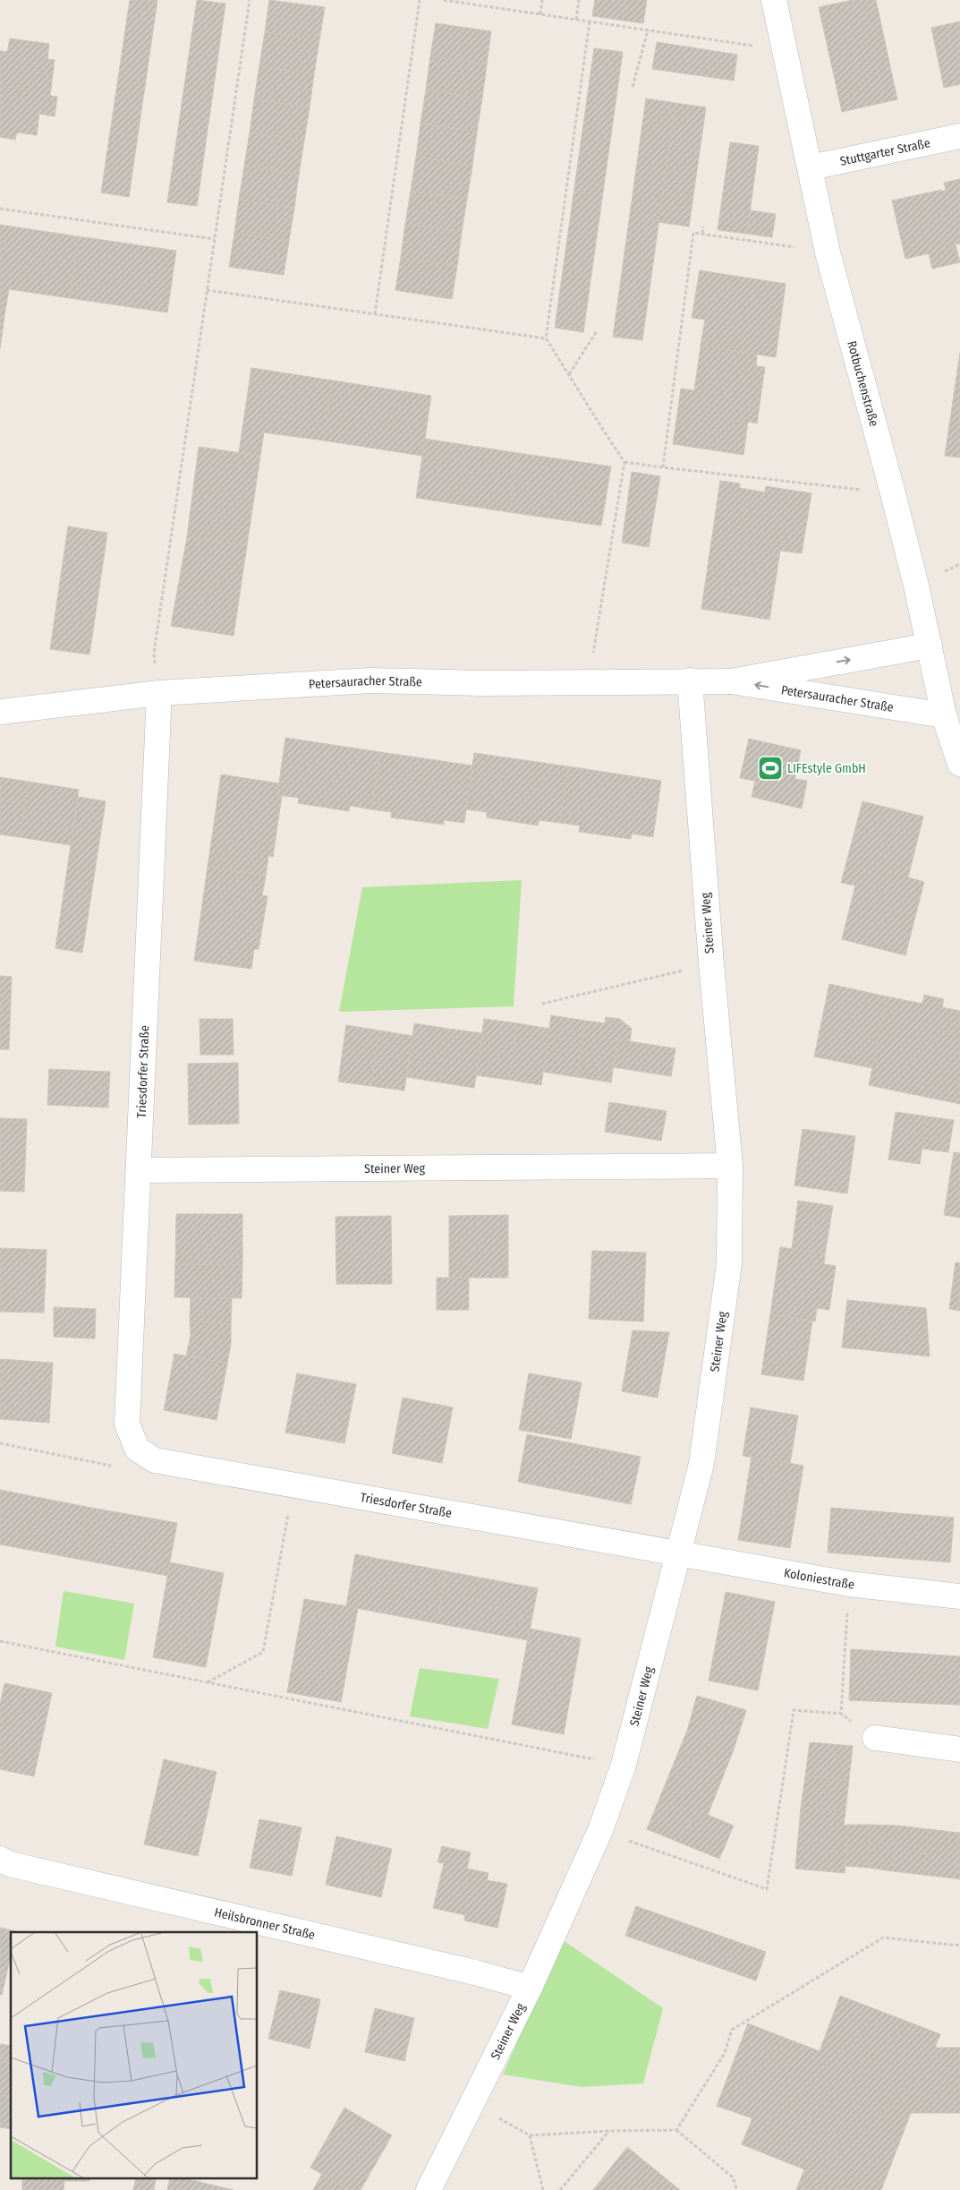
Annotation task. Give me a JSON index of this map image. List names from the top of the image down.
{
  "streets": {
    "street": [
      "Stuttgarter Straße",
      "Rotbuchenstraße",
      "Petersauracher Straße",
      "Steiner Weg",
      "Triesdorfer Straße",
      "Koloniestraße",
      "Heilsbronner Straße"
    ]
  },
  "crossings": [
    ["Stuttgarter Straße", "Rotbuchenstraße"],
    ["Rotbuchenstraße", "Petersauracher Straße"],
    ["Petersauracher Straße", "Steiner Weg"],
    ["Petersauracher Straße", "Triesdorfer Straße"],
    ["Steiner Weg", "Triesdorfer Straße"],
    ["Steiner Weg", "Koloniestraße"],
    ["Steiner Weg", "Heilsbronner Straße"],
    ["Triesdorfer Straße", "Koloniestraße"]
  ],
  "places": {
    "sports": ["LIFEstyle GmbH"]
  }
}
